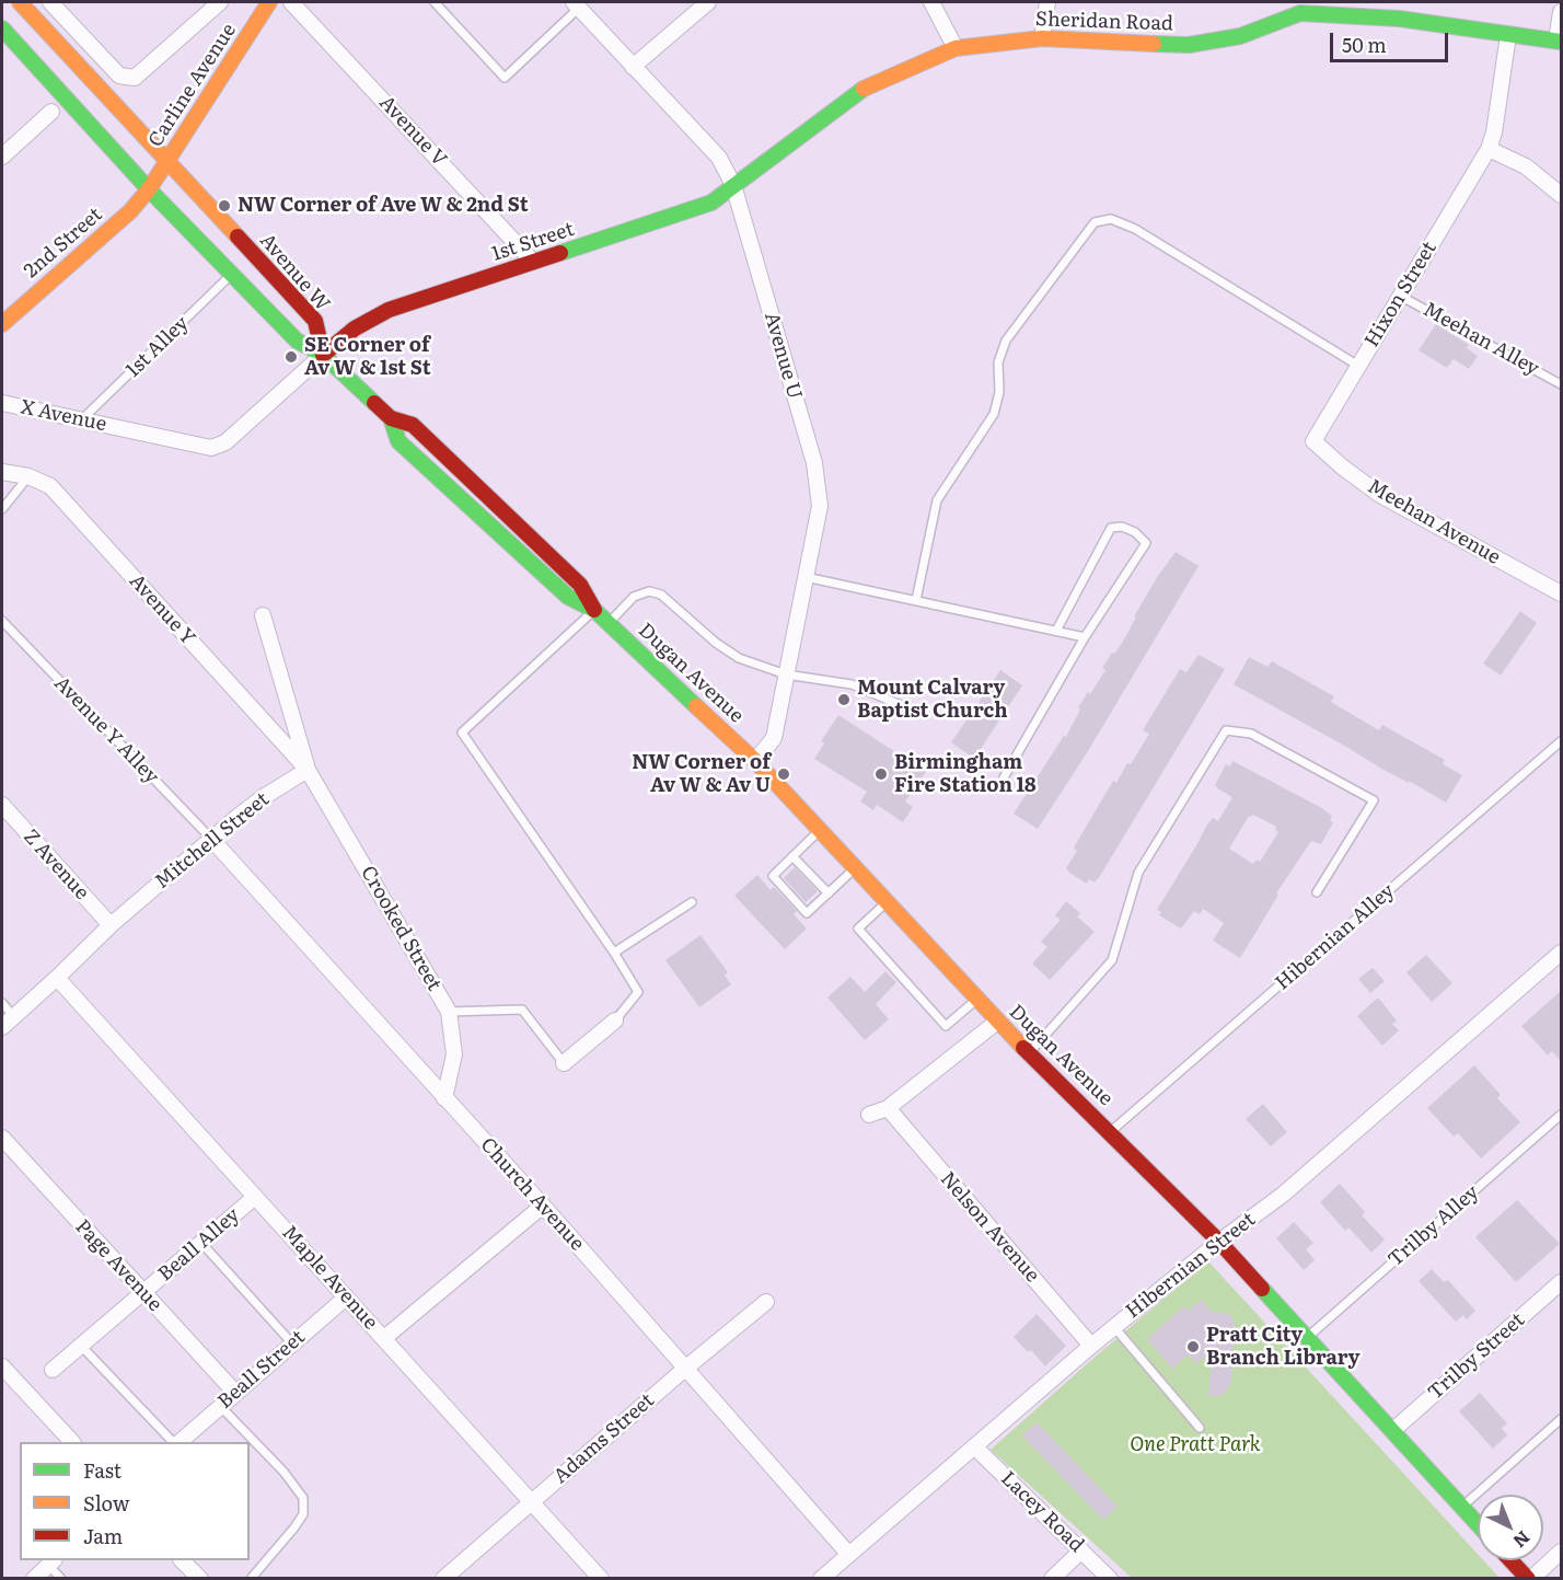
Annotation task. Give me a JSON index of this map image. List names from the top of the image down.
{
  "streets": {
    "main road": [
      "Sheridan Road",
      "Carline Avenue",
      "1st Street",
      "2nd Street",
      "Avenue W",
      "Dugan Avenue"
    ],
    "street": [
      "Avenue V",
      "Hixon Street",
      "Avenue U",
      "X Avenue",
      "Meehan Avenue",
      "Avenue Y",
      "Mitchell Street",
      "Z Avenue",
      "Crooked Street",
      "Church Avenue",
      "Nelson Avenue",
      "Beall Alley",
      "Page Avenue",
      "Hibernian Street",
      "Maple Avenue",
      "Trilby Street",
      "Beall Street",
      "Adams Street",
      "Lacey Road"
    ],
    "lane": [
      "Meehan Alley",
      "1st Alley",
      "Avenue Y Alley",
      "Hibernian Alley",
      "Trilby Alley"
    ]
  },
  "crossings": [
    ["Sheridan Road", "1st Street"],
    ["Sheridan Road", "Hixon Street"],
    ["Carline Avenue", "2nd Street"],
    ["Carline Avenue", "Avenue W"],
    ["Avenue V", "1st Street"],
    ["1st Street", "Avenue W"],
    ["1st Street", "Avenue U"],
    ["1st Street", "X Avenue"],
    ["1st Street", "Dugan Avenue"],
    ["Avenue W", "Dugan Avenue"],
    ["Hixon Street", "Meehan Alley"],
    ["Hixon Street", "Meehan Avenue"],
    ["1st Alley", "X Avenue"],
    ["Avenue U", "Dugan Avenue"],
    ["Avenue Y", "Mitchell Street"],
    ["Avenue Y", "Crooked Street"],
    ["Dugan Avenue", "Hibernian Alley"],
    ["Dugan Avenue", "Trilby Alley"],
    ["Dugan Avenue", "Hibernian Street"],
    ["Dugan Avenue", "Trilby Street"],
    ["Avenue Y Alley", "Mitchell Street"],
    ["Avenue Y Alley", "Church Avenue"],
    ["Mitchell Street", "Z Avenue"],
    ["Mitchell Street", "Crooked Street"],
    ["Mitchell Street", "Church Avenue"],
    ["Mitchell Street", "Maple Avenue"],
    ["Crooked Street", "Church Avenue"],
    ["Church Avenue", "Hibernian Street"],
    ["Church Avenue", "Adams Street"],
    ["Nelson Avenue", "Hibernian Street"],
    ["Beall Alley", "Page Avenue"],
    ["Beall Alley", "Maple Avenue"],
    ["Page Avenue", "Beall Street"],
    ["Hibernian Street", "Lacey Road"],
    ["Maple Avenue", "Beall Street"],
    ["Maple Avenue", "Adams Street"]
  ],
  "parks": ["One Pratt Park"],
  "places": [
    "NW Corner of Ave W & 2nd St",
    "SE Corner of Av W & 1st St",
    "Mount Calvary Baptist Church",
    "NW Corner of Av W & Av U",
    "Birmingham Fire Station 18",
    "Pratt City Branch Library"
  ],
  "legend": ["Fast", "Slow", "Jam"],
  "scale_bar": "50 m",
  "north": "bottom right"
}
